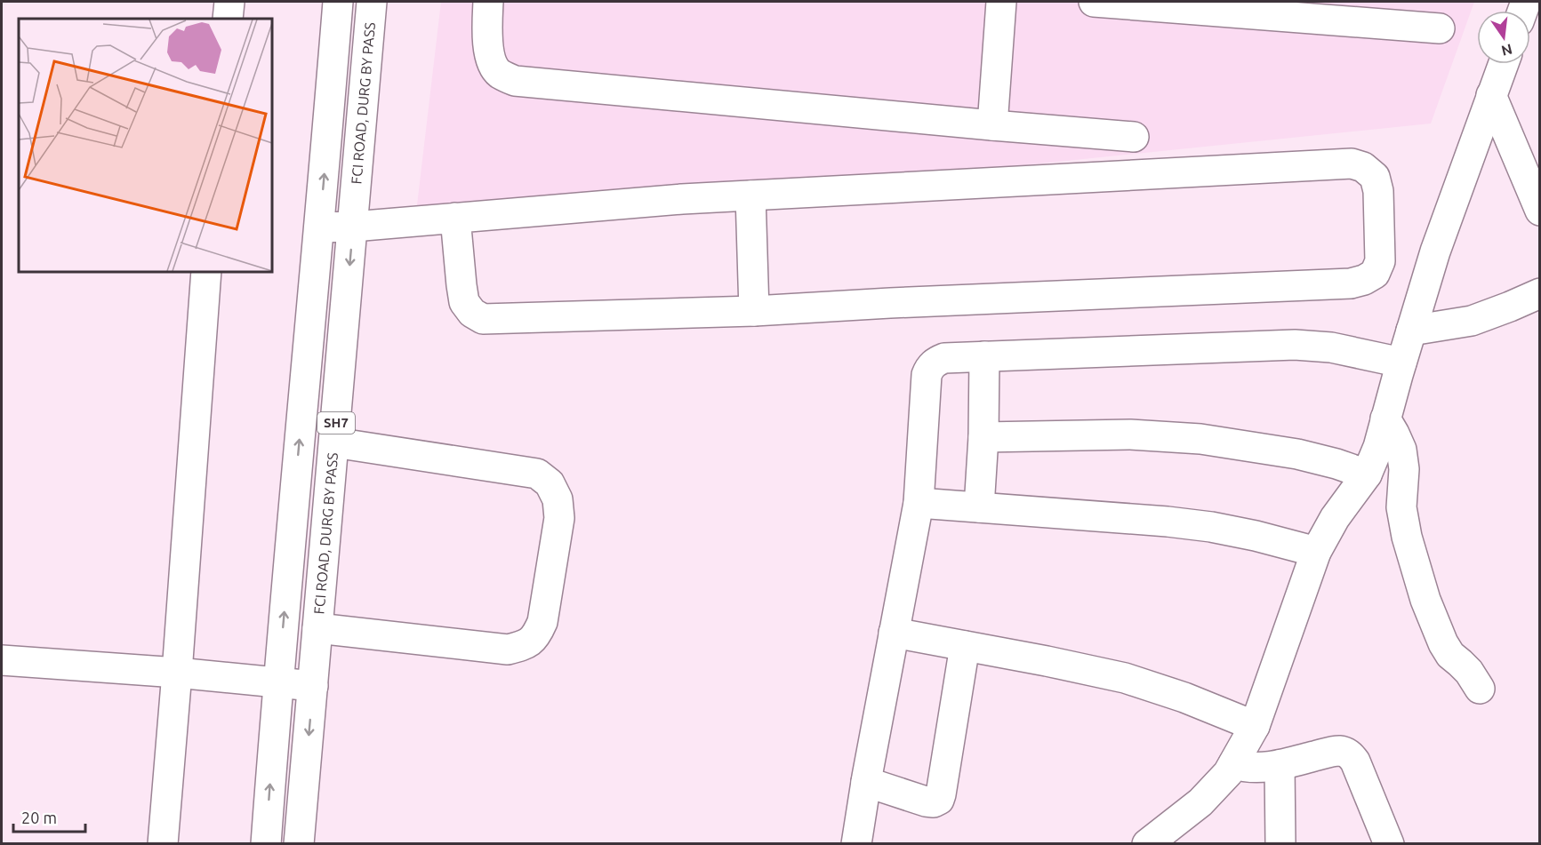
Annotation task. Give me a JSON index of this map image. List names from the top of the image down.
{
  "streets": {
    "street": ["FCI ROAD, DURG BY PASS", "SH7"]
  },
  "scale_bar": "20 m",
  "north": "bottom"
}
